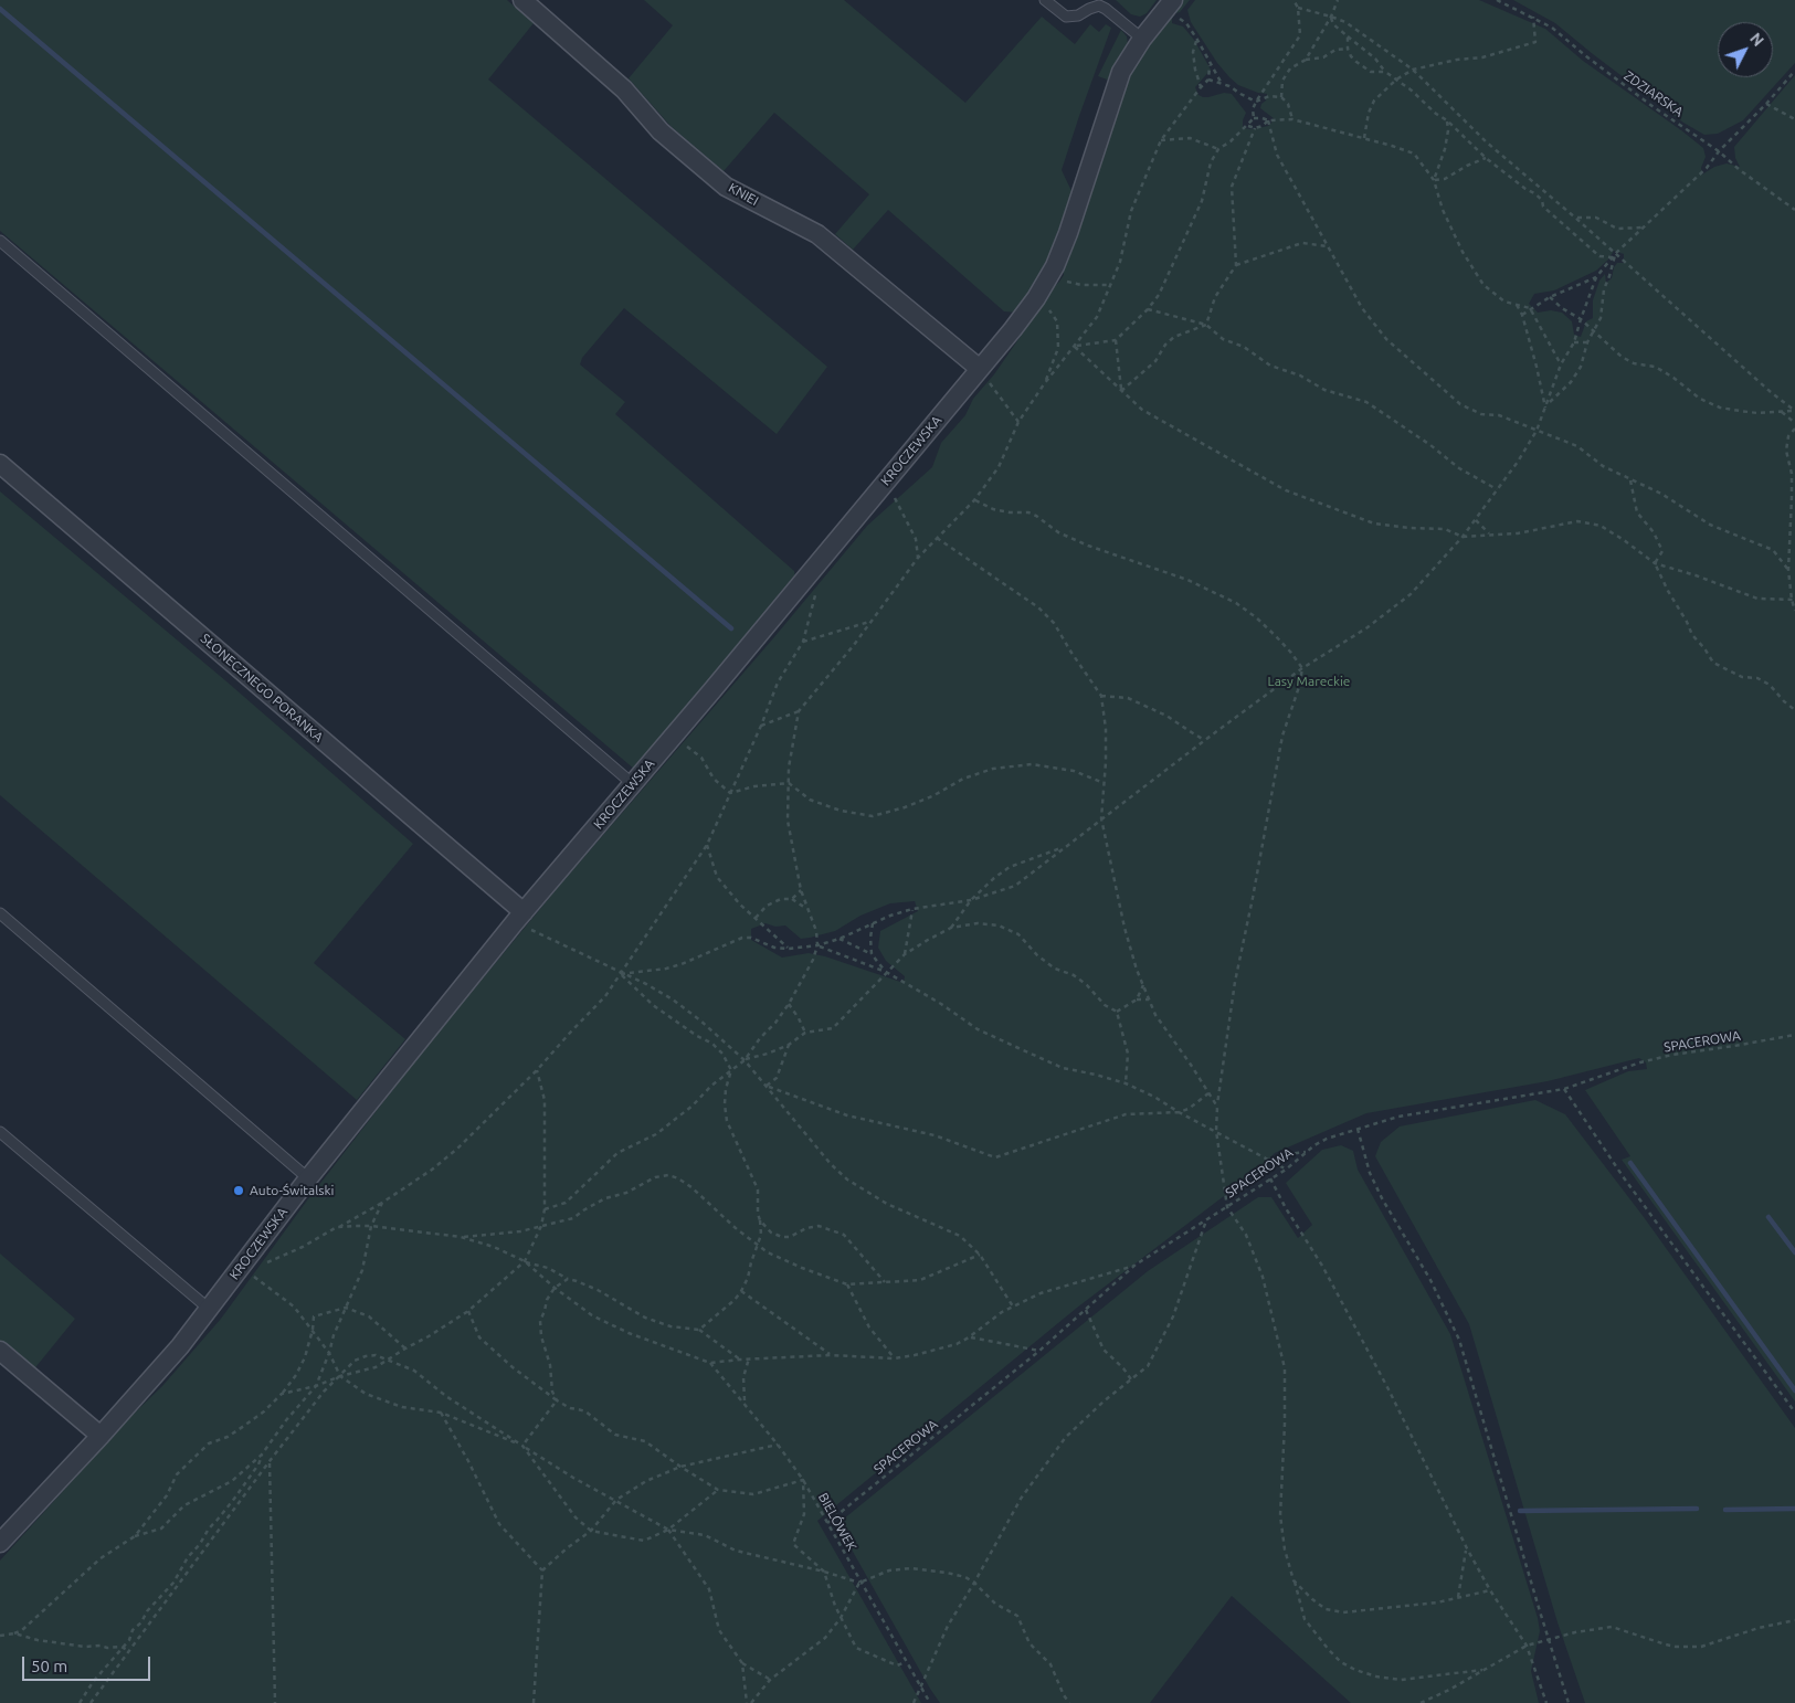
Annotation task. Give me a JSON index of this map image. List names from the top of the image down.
{
  "streets": {
    "street": ["KNIEI", "KROCZEWSKA", "SŁONECZNEGO PORANKA"],
    "path": ["ZDZIARSKA", "SPACEROWA", "BIELÓWEK"]
  },
  "crossings": [
    ["KNIEI", "KROCZEWSKA"],
    ["KROCZEWSKA", "SŁONECZNEGO PORANKA"],
    ["SPACEROWA", "BIELÓWEK"]
  ],
  "parks": ["Lasy Mareckie"],
  "places": ["Auto-Świtalski"],
  "scale_bar": "50 m",
  "north": "top right"
}
